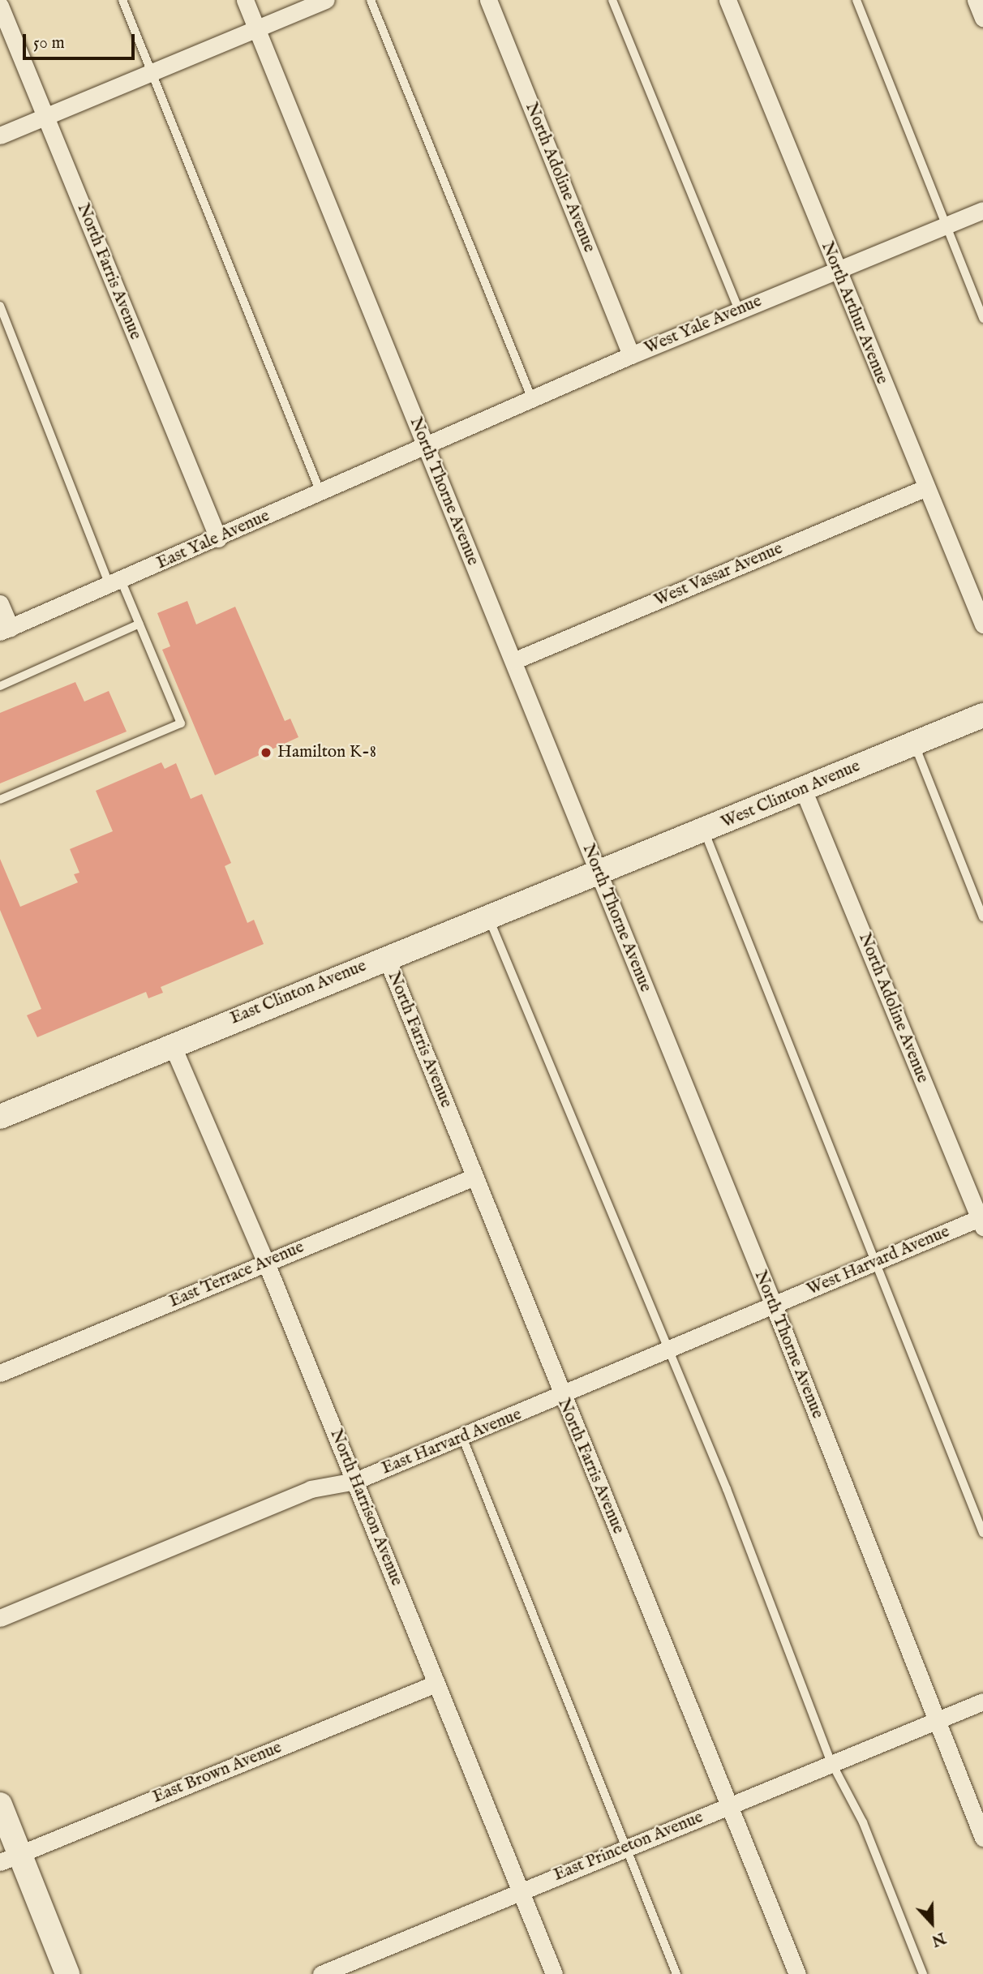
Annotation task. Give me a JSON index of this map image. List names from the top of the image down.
{
  "streets": {
    "main road": ["West Clinton Avenue", "East Clinton Avenue"],
    "street": [
      "North Adoline Avenue",
      "North Farris Avenue",
      "North Arthur Avenue",
      "West Yale Avenue",
      "North Thorne Avenue",
      "East Yale Avenue",
      "West Vassar Avenue",
      "West Harvard Avenue",
      "East Terrace Avenue",
      "East Harvard Avenue",
      "North Harrison Avenue",
      "East Brown Avenue",
      "East Princeton Avenue"
    ]
  },
  "crossings": [
    ["North Adoline Avenue", "West Yale Avenue"],
    ["North Adoline Avenue", "West Clinton Avenue"],
    ["North Adoline Avenue", "West Harvard Avenue"],
    ["North Farris Avenue", "East Yale Avenue"],
    ["North Farris Avenue", "East Clinton Avenue"],
    ["North Farris Avenue", "East Terrace Avenue"],
    ["North Farris Avenue", "East Harvard Avenue"],
    ["North Farris Avenue", "East Princeton Avenue"],
    ["North Arthur Avenue", "West Yale Avenue"],
    ["North Arthur Avenue", "West Vassar Avenue"],
    ["West Yale Avenue", "North Thorne Avenue"],
    ["West Yale Avenue", "East Yale Avenue"],
    ["North Thorne Avenue", "East Yale Avenue"],
    ["North Thorne Avenue", "West Vassar Avenue"],
    ["North Thorne Avenue", "West Clinton Avenue"],
    ["North Thorne Avenue", "East Clinton Avenue"],
    ["North Thorne Avenue", "West Harvard Avenue"],
    ["North Thorne Avenue", "East Harvard Avenue"],
    ["North Thorne Avenue", "East Princeton Avenue"],
    ["West Clinton Avenue", "East Clinton Avenue"],
    ["East Clinton Avenue", "North Harrison Avenue"],
    ["West Harvard Avenue", "East Harvard Avenue"],
    ["East Terrace Avenue", "North Harrison Avenue"],
    ["East Harvard Avenue", "North Harrison Avenue"],
    ["North Harrison Avenue", "East Brown Avenue"],
    ["North Harrison Avenue", "East Princeton Avenue"]
  ],
  "places": ["Hamilton K-8"],
  "scale_bar": "50 m",
  "north": "bottom"
}
